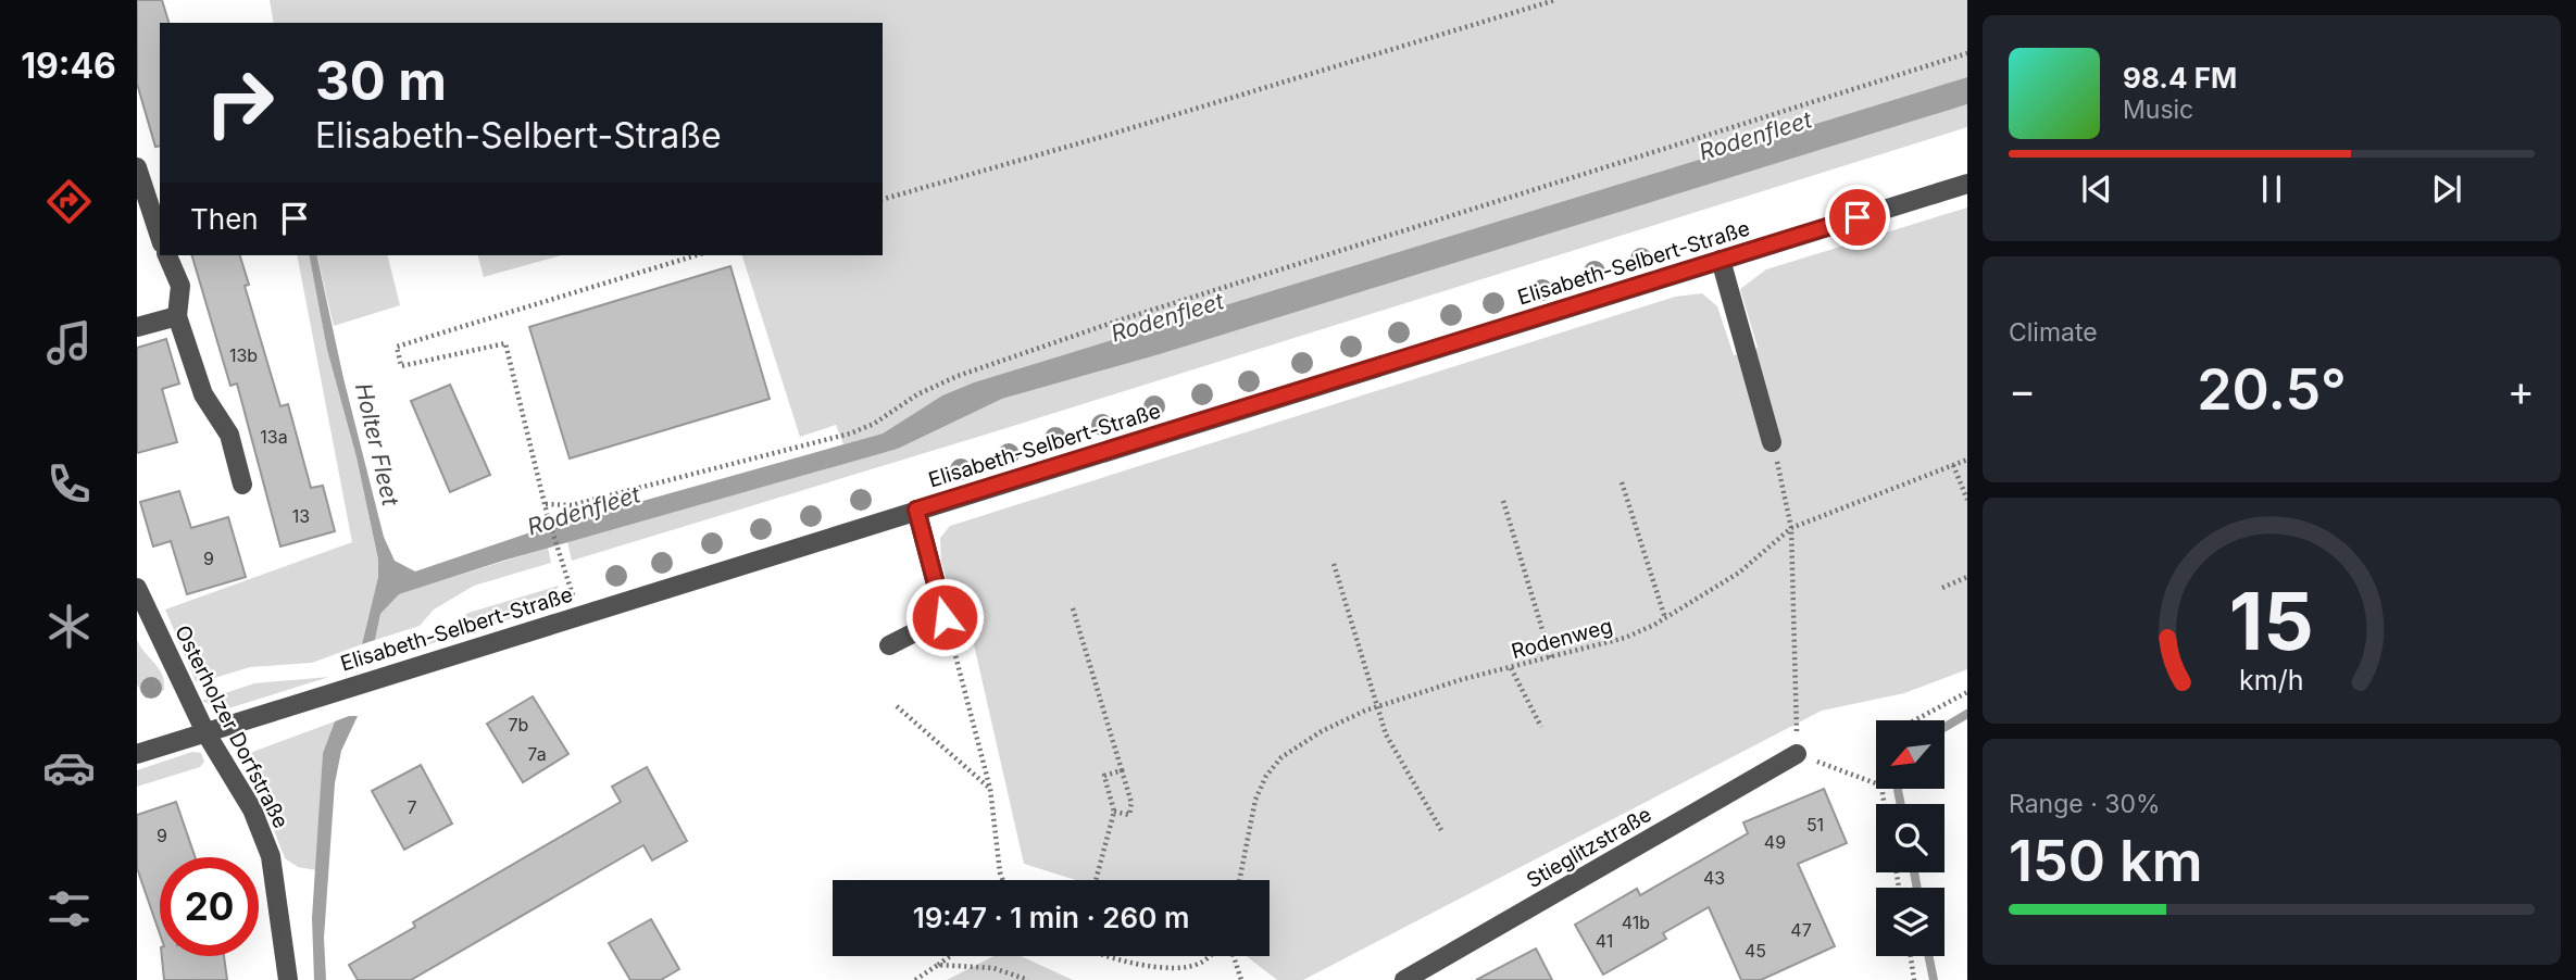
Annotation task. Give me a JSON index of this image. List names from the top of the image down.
{
  "streets": {
    "street": ["Elisabeth-Selbert-Straße", "Osterholzer Dorfstraße", "Stieglitzstraße"],
    "path": ["Rodenweg"]
  },
  "crossings": [
    ["Elisabeth-Selbert-Straße", "Osterholzer Dorfstraße"]
  ],
  "water": ["Rodenfleet", "Holter Fleet"],
  "house_numbers": [
    "13b",
    "13a",
    "13",
    "9",
    "7b",
    "7a",
    "7",
    "51",
    "9",
    "49",
    "43",
    "41b",
    "47",
    "41",
    "45"
  ],
  "north": "bottom left",
  "page": {
    "tabs": "19:46",
    "turn": ["30 m", "Elisabeth-Selbert-Straße"],
    "song": ["98.4 FM", "Music"],
    "then": "Then",
    "tile": [
      "Climate",
      ["Range · 30%", "150 km"]
    ],
    "heat": ["−", "20.5°", "+"],
    "limit": "20",
    "trip": "19:47 · 1 min · 260 m",
    "gauge": ["15", "km/h"]
  }
}
